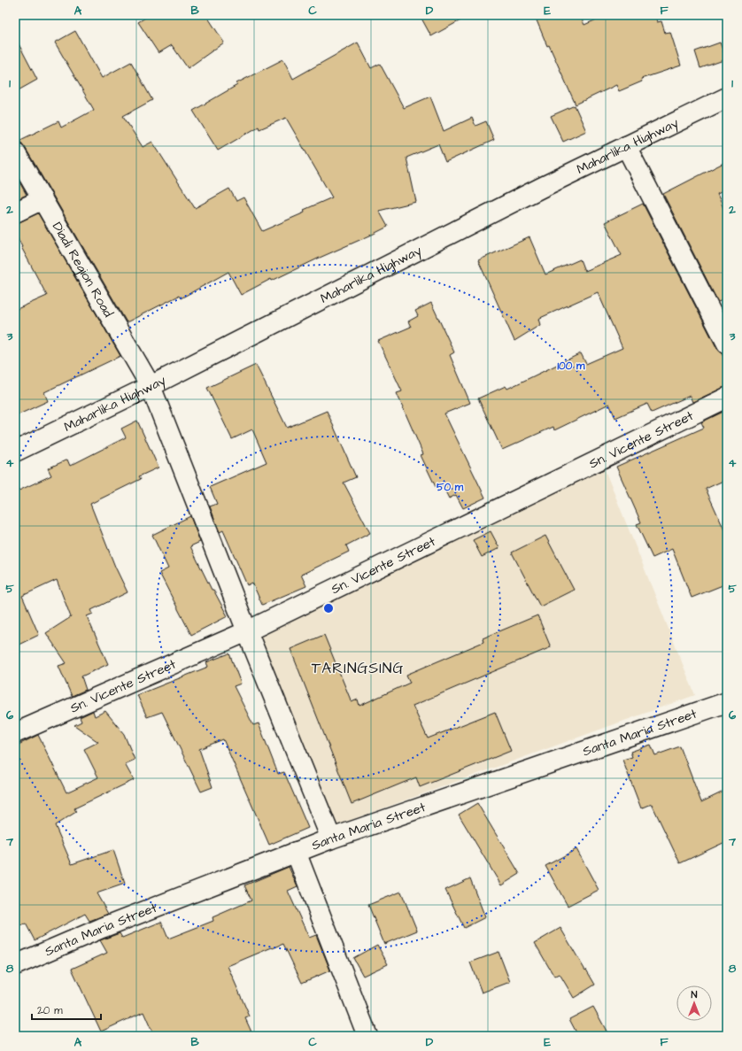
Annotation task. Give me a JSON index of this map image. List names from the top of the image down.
{
  "streets": {
    "main road": [
      "Maharlika Highway",
      "Diadi Region Road",
      "Sn. Vicente Street",
      "Santa Maria Street"
    ]
  },
  "crossings": [
    ["Maharlika Highway", "Diadi Region Road"],
    ["Diadi Region Road", "Sn. Vicente Street"],
    ["Diadi Region Road", "Santa Maria Street"]
  ],
  "districts": ["TARINGSING"],
  "scale_bar": "20 m",
  "north": "top",
  "grid": {
    "columns": [
      "A",
      "B",
      "C",
      "D",
      "E",
      "F"
    ],
    "rows": [
      "1",
      "2",
      "3",
      "4",
      "5",
      "6",
      "7",
      "8"
    ]
  },
  "rings": ["100 m", "50 m"]
}
